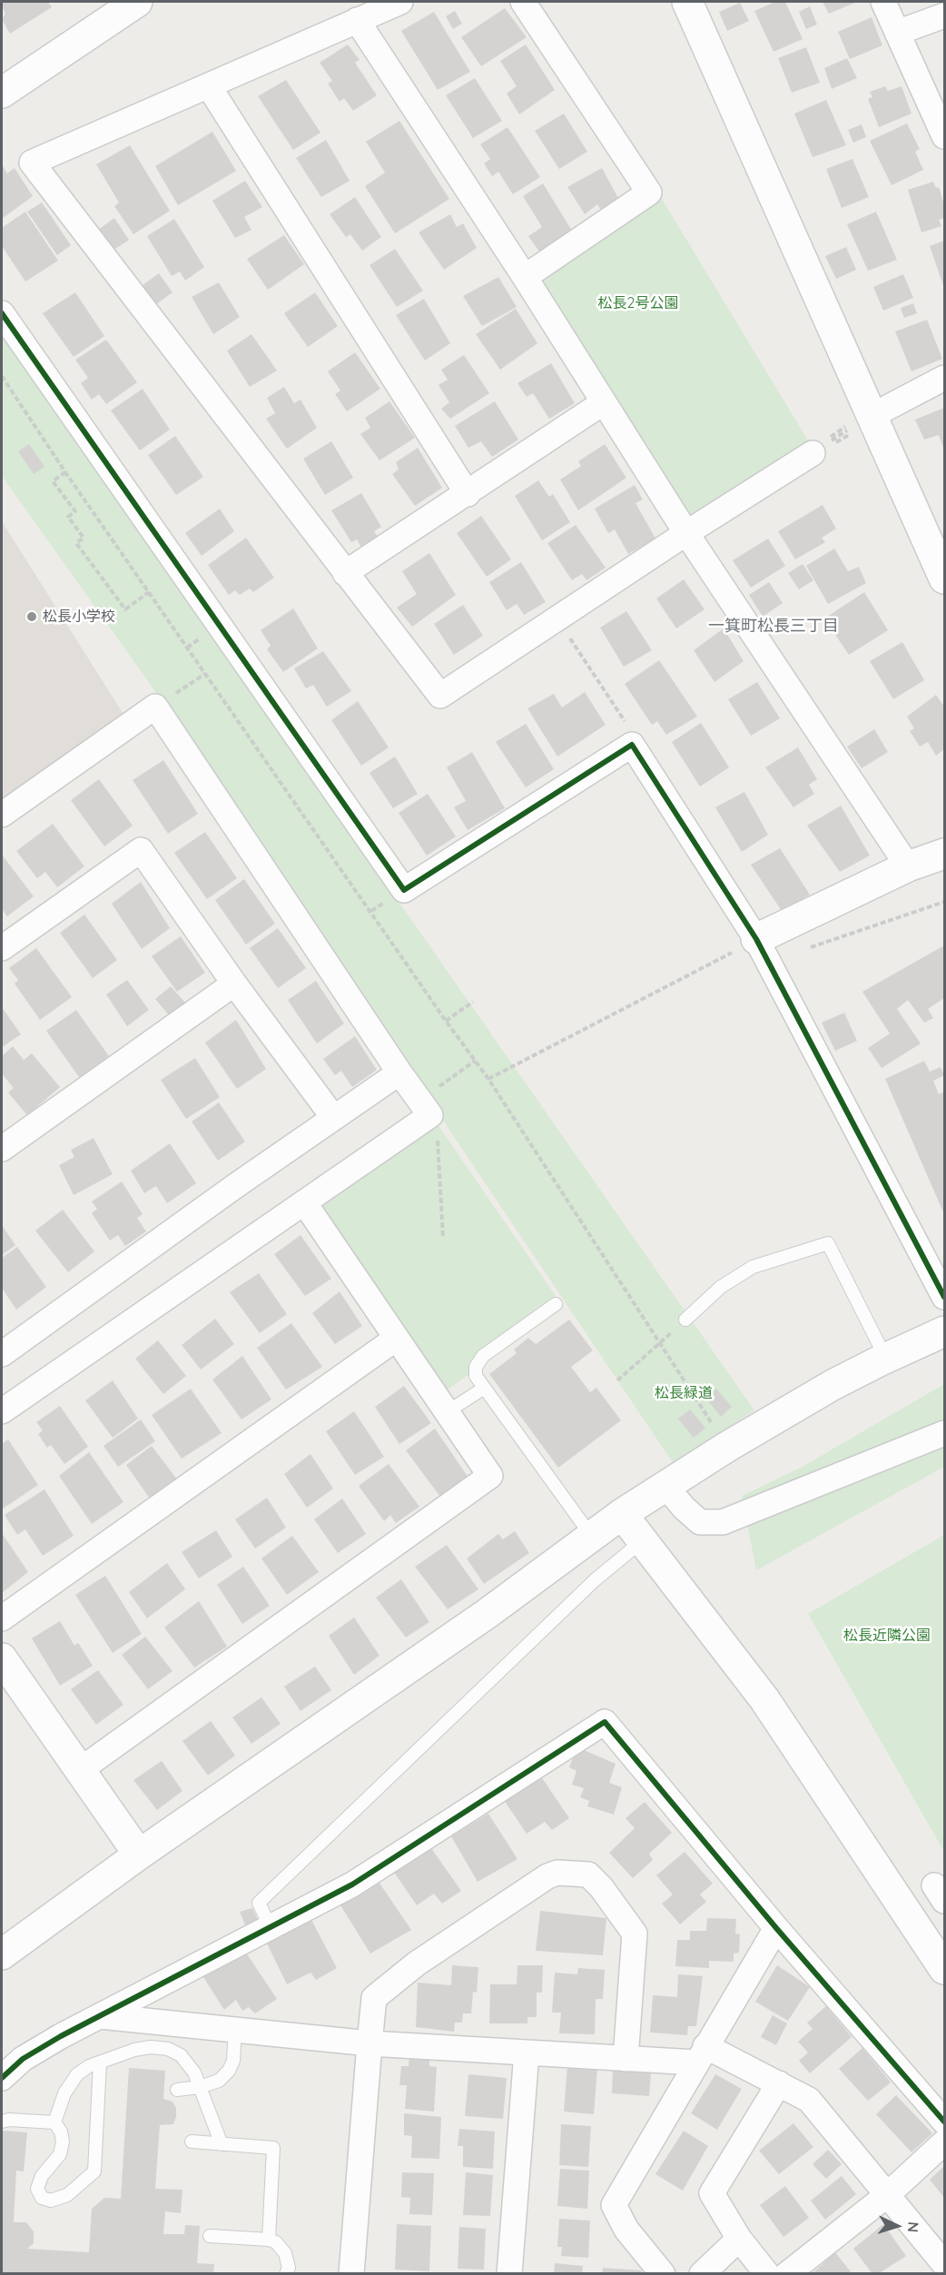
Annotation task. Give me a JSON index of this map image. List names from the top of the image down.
{
  "districts": ["一箕町松長三丁目"],
  "parks": ["松長2号公園", "松長緑道", "松長近隣公園"],
  "places": ["松長小学校"],
  "north": "right"
}
